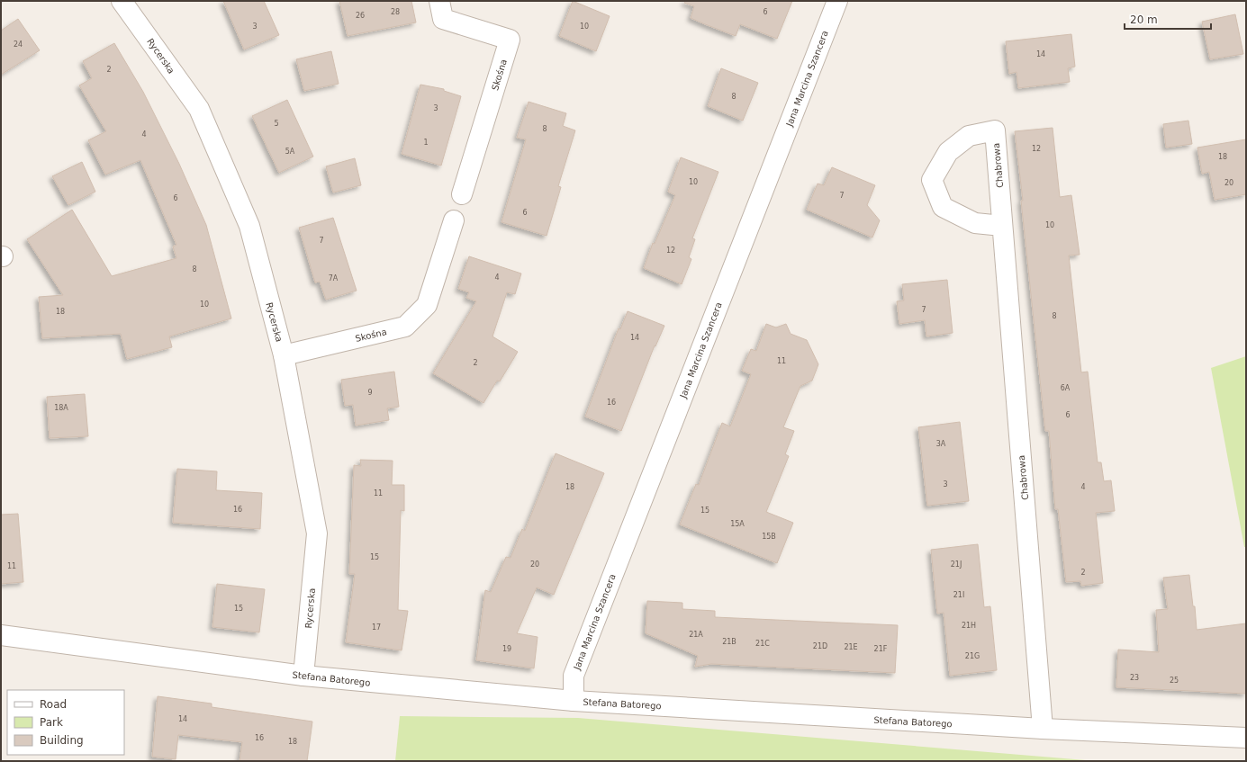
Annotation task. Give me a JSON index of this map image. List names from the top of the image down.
{
  "streets": {
    "street": [
      "Rycerska",
      "Skośna",
      "Jana Marcina Szancera",
      "Chabrowa",
      "Stefana Batorego"
    ]
  },
  "crossings": [
    ["Rycerska", "Skośna"],
    ["Rycerska", "Stefana Batorego"],
    ["Jana Marcina Szancera", "Stefana Batorego"],
    ["Chabrowa", "Stefana Batorego"]
  ],
  "house_numbers": [
    "28",
    "6",
    "26",
    "3",
    "10",
    "24",
    "14",
    "2",
    "8",
    "3",
    "5",
    "8",
    "4",
    "1",
    "12",
    "5A",
    "18",
    "10",
    "20",
    "7",
    "6",
    "6",
    "10",
    "7",
    "12",
    "8",
    "4",
    "7A",
    "10",
    "7",
    "18",
    "8",
    "14",
    "11",
    "2",
    "6A",
    "9",
    "16",
    "18A",
    "6",
    "3A",
    "3",
    "18",
    "4",
    "11",
    "16",
    "15",
    "15A",
    "15B",
    "15",
    "20",
    "21J",
    "11",
    "2",
    "21I",
    "15",
    "21H",
    "17",
    "21A",
    "21B",
    "21C",
    "21D",
    "21E",
    "19",
    "21F",
    "21G",
    "23",
    "25",
    "14",
    "16",
    "18"
  ],
  "legend": ["Road", "Park", "Building"],
  "scale_bar": "20 m"
}
